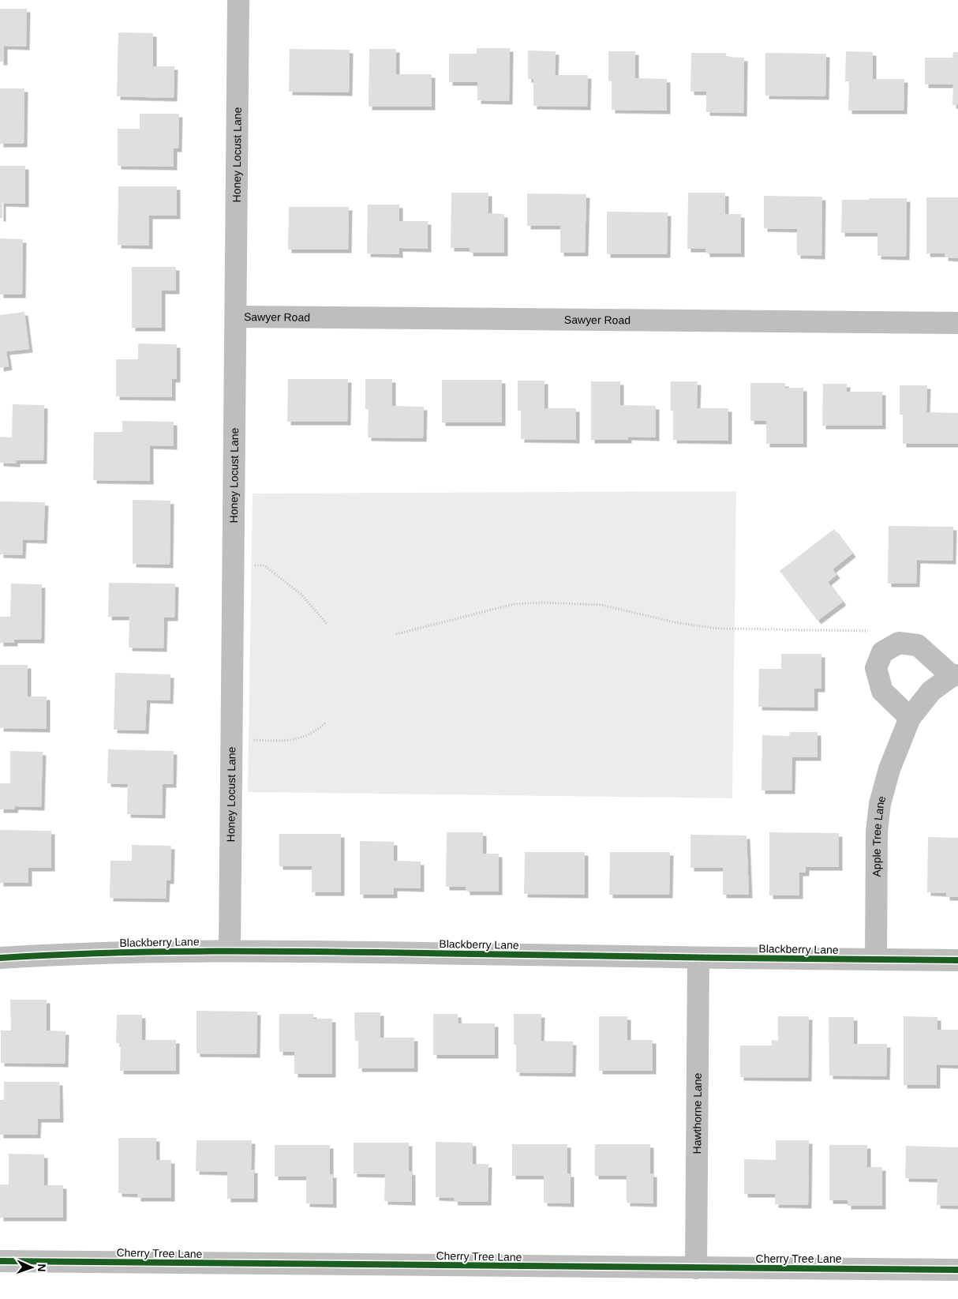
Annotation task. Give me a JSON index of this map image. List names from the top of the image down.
{
  "streets": {
    "street": [
      "Honey Locust Lane",
      "Sawyer Road",
      "Apple Tree Lane",
      "Blackberry Lane",
      "Hawthorne Lane",
      "Cherry Tree Lane"
    ]
  },
  "crossings": [
    ["Honey Locust Lane", "Sawyer Road"],
    ["Honey Locust Lane", "Blackberry Lane"],
    ["Apple Tree Lane", "Blackberry Lane"],
    ["Blackberry Lane", "Hawthorne Lane"],
    ["Hawthorne Lane", "Cherry Tree Lane"]
  ],
  "north": "right"
}
